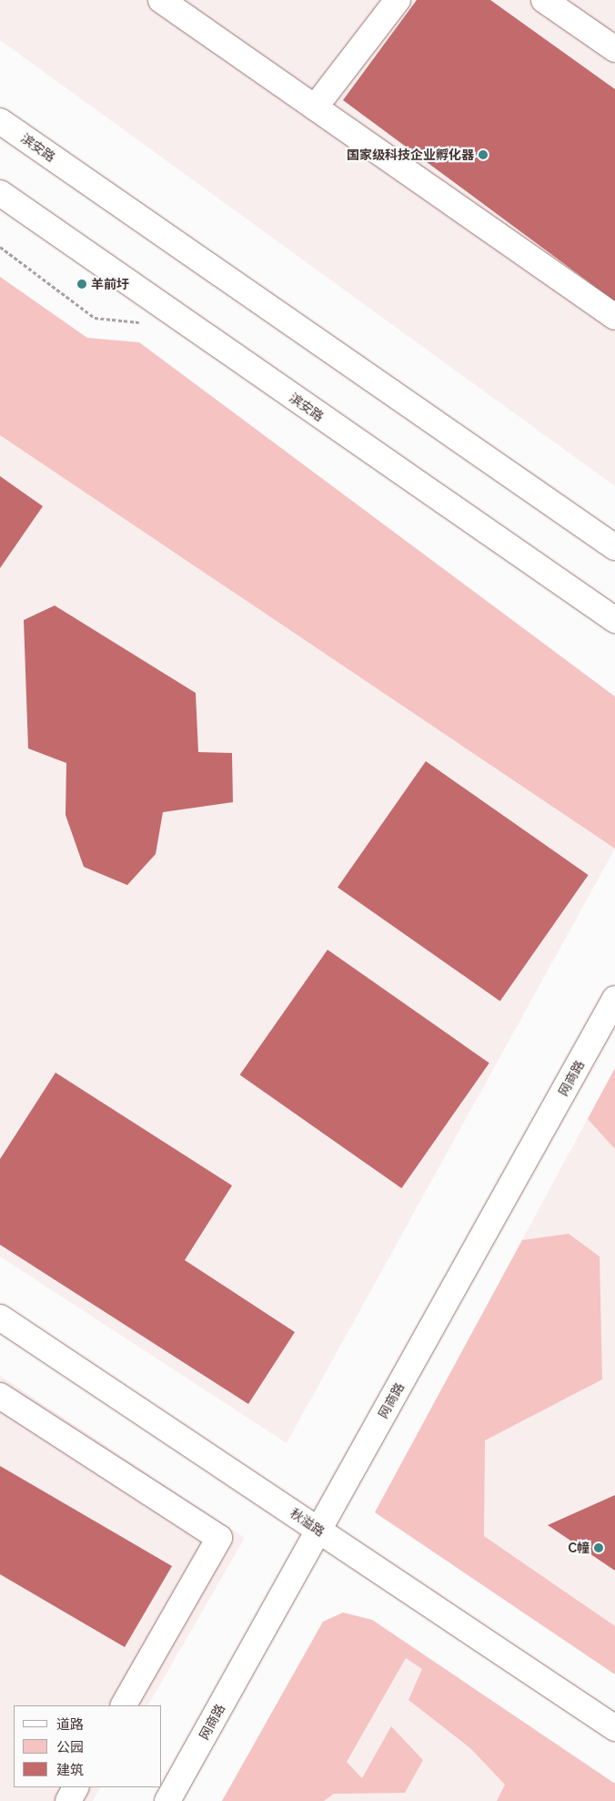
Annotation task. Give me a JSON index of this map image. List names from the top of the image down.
{
  "streets": {
    "street": ["滨安路", "网商路", "秋溢路"]
  },
  "crossings": [
    ["网商路", "秋溢路"]
  ],
  "places": ["国家级科技企业孵化器", "羊前圩", "C幢"],
  "legend": ["道路", "公园", "建筑"]
}
